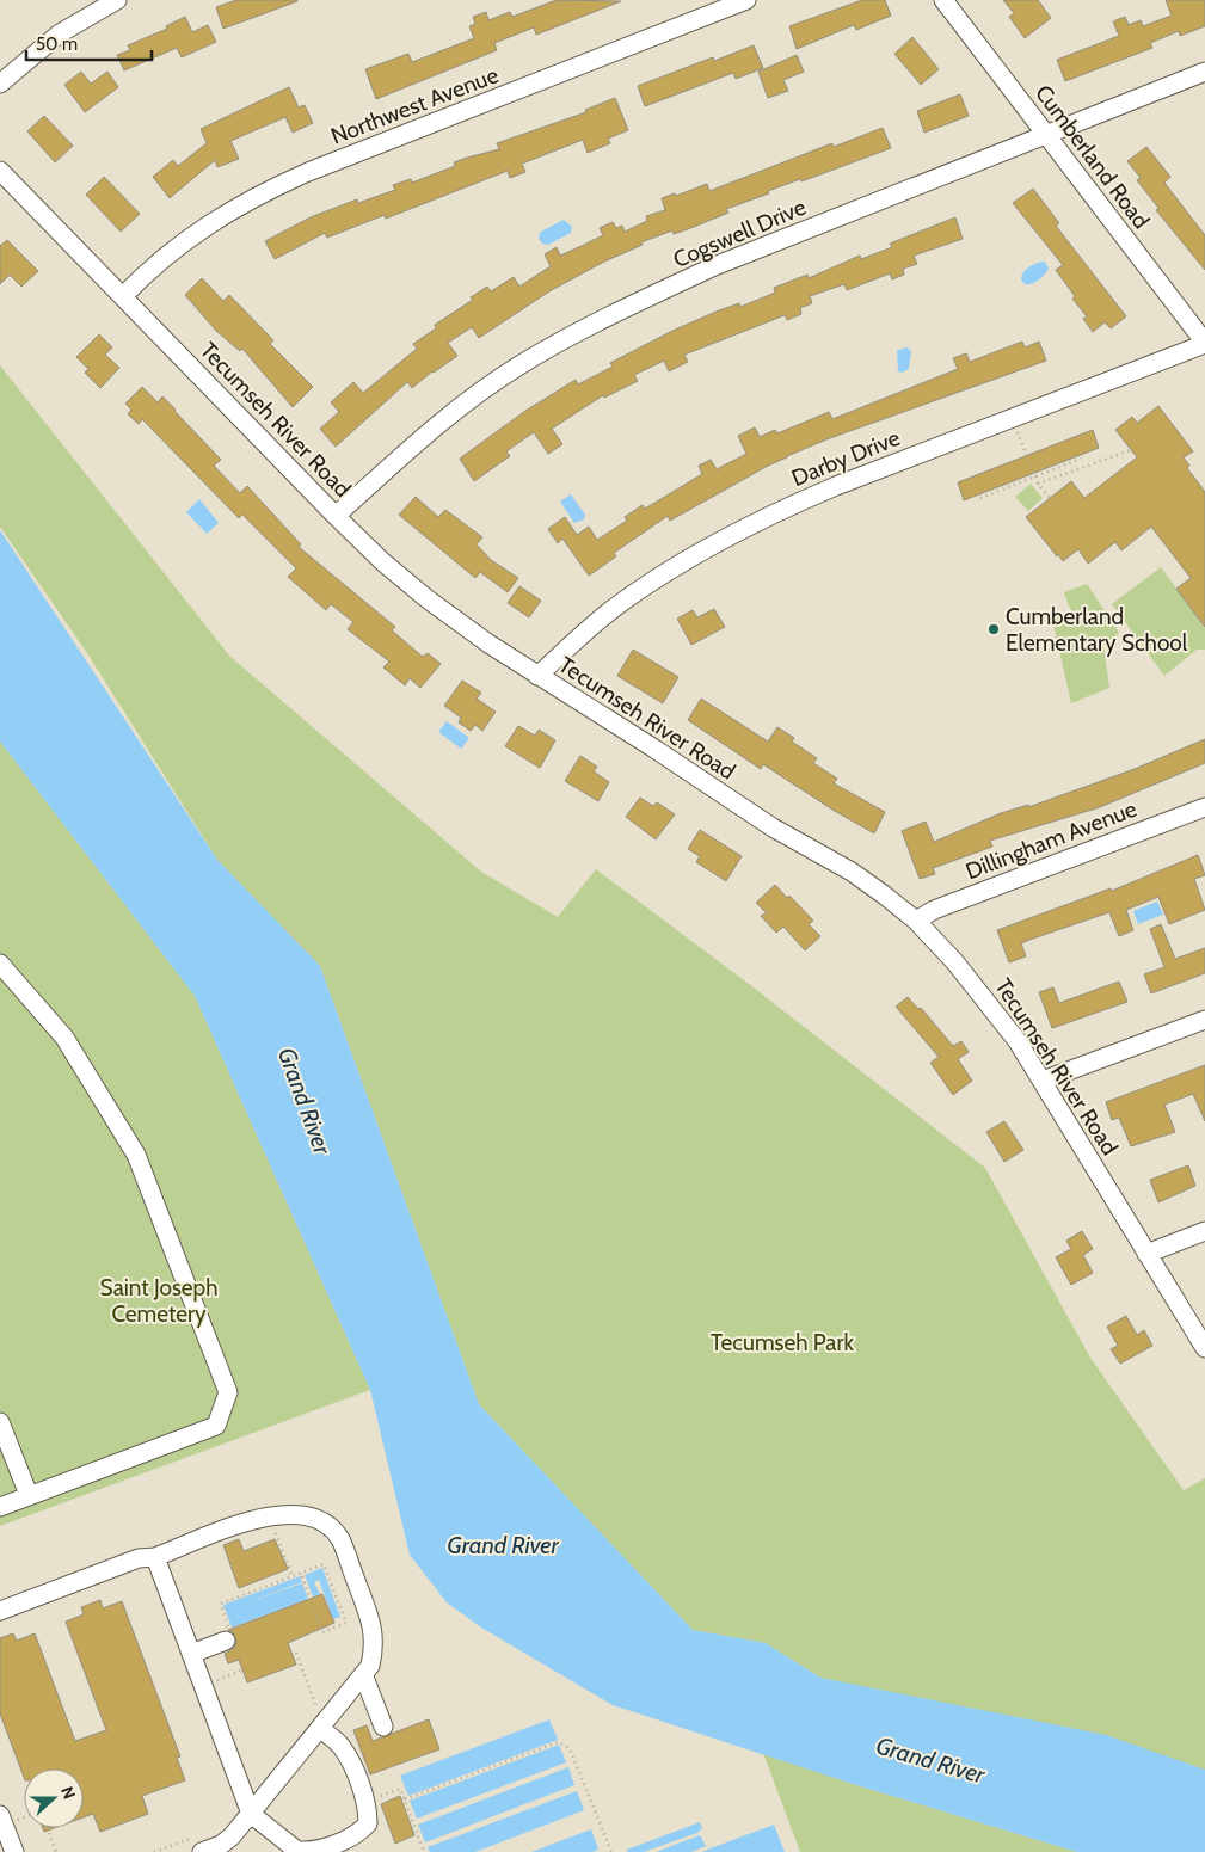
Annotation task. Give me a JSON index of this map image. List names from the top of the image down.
{
  "streets": {
    "street": [
      "Northwest Avenue",
      "Cumberland Road",
      "Cogswell Drive",
      "Tecumseh River Road",
      "Darby Drive",
      "Dillingham Avenue"
    ]
  },
  "crossings": [
    ["Northwest Avenue", "Tecumseh River Road"],
    ["Cumberland Road", "Cogswell Drive"],
    ["Cumberland Road", "Darby Drive"],
    ["Cogswell Drive", "Tecumseh River Road"],
    ["Tecumseh River Road", "Darby Drive"],
    ["Tecumseh River Road", "Dillingham Avenue"]
  ],
  "water": ["Grand River"],
  "parks": ["Saint Joseph Cemetery", "Tecumseh Park"],
  "places": ["Cumberland Elementary School"],
  "scale_bar": "50 m",
  "north": "right"
}
